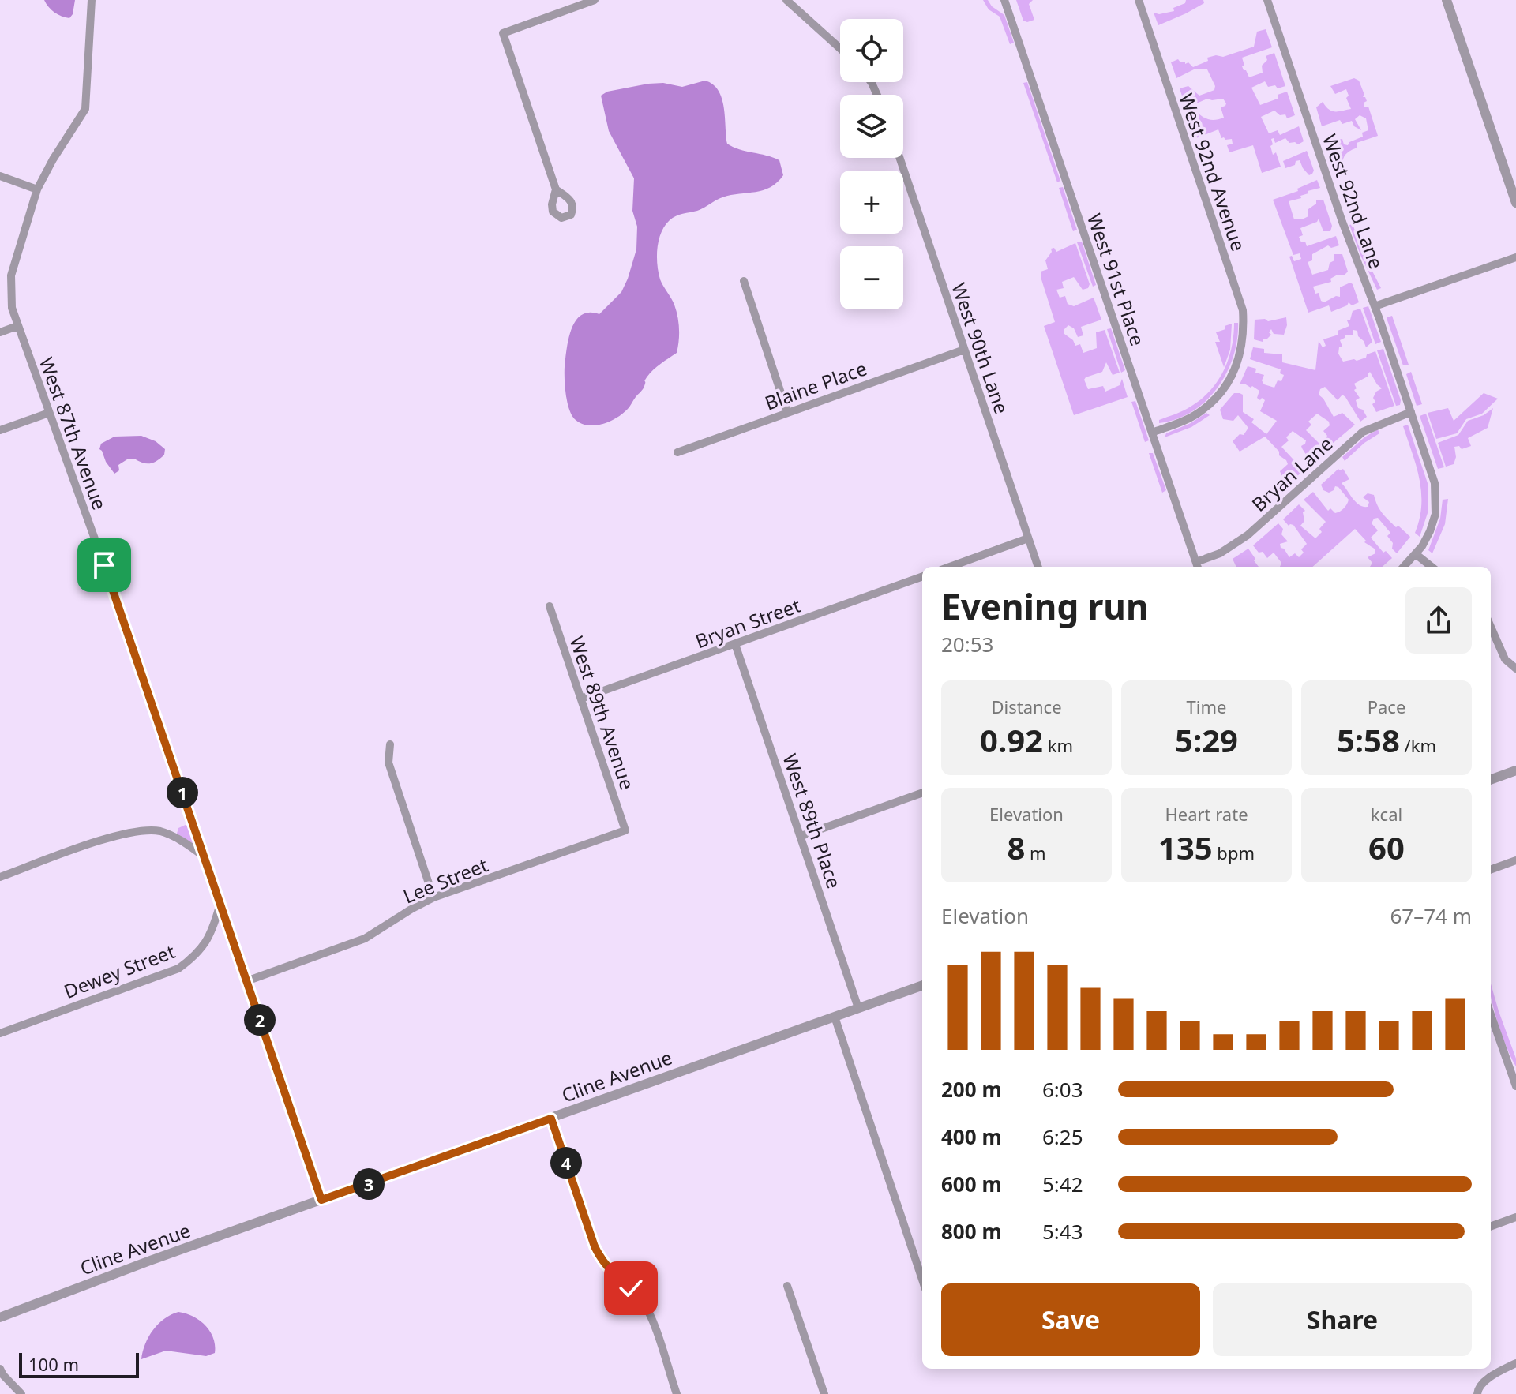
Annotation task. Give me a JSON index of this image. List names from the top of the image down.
{
  "streets": {
    "street": [
      "West 92nd Avenue",
      "West 92nd Lane",
      "West 91st Place",
      "West 90th Lane",
      "Blaine Place",
      "West 87th Avenue",
      "Bryan Lane",
      "Bryan Street",
      "West 89th Avenue",
      "West 89th Place",
      "Lee Street",
      "Dewey Street",
      "Cline Avenue"
    ]
  },
  "crossings": [
    ["West 92nd Avenue", "West 91st Place"],
    ["West 92nd Lane", "Bryan Lane"],
    ["West 91st Place", "Bryan Lane"],
    ["West 90th Lane", "Blaine Place"],
    ["West 87th Avenue", "Lee Street"],
    ["West 87th Avenue", "Dewey Street"],
    ["West 87th Avenue", "Cline Avenue"],
    ["Bryan Street", "West 89th Avenue"],
    ["Bryan Street", "West 89th Place"],
    ["West 89th Avenue", "Lee Street"],
    ["West 89th Place", "Cline Avenue"]
  ],
  "scale_bar": "100 m",
  "page": {
    "map_buttons": ["+", "−"],
    "heading": ["Evening run", "20:53"],
    "stats": [
      ["Distance", "0.92 km"],
      ["Time", "5:29"],
      ["Pace", "5:58 /km"],
      ["Elevation", "8 m"],
      ["Heart rate", "135 bpm"],
      ["kcal", "60"]
    ],
    "pins": [
      "1",
      "2",
      "4",
      "3"
    ],
    "chart": ["Elevation", "67–74 m"],
    "list": [
      {
        "name": "200 m",
        "note": "6:03"
      },
      {
        "name": "400 m",
        "note": "6:25"
      },
      {
        "name": "600 m",
        "note": "5:42"
      },
      {
        "name": "800 m",
        "note": "5:43"
      }
    ],
    "buttons": ["Save", "Share"],
    "scale": "100 m"
  }
}
